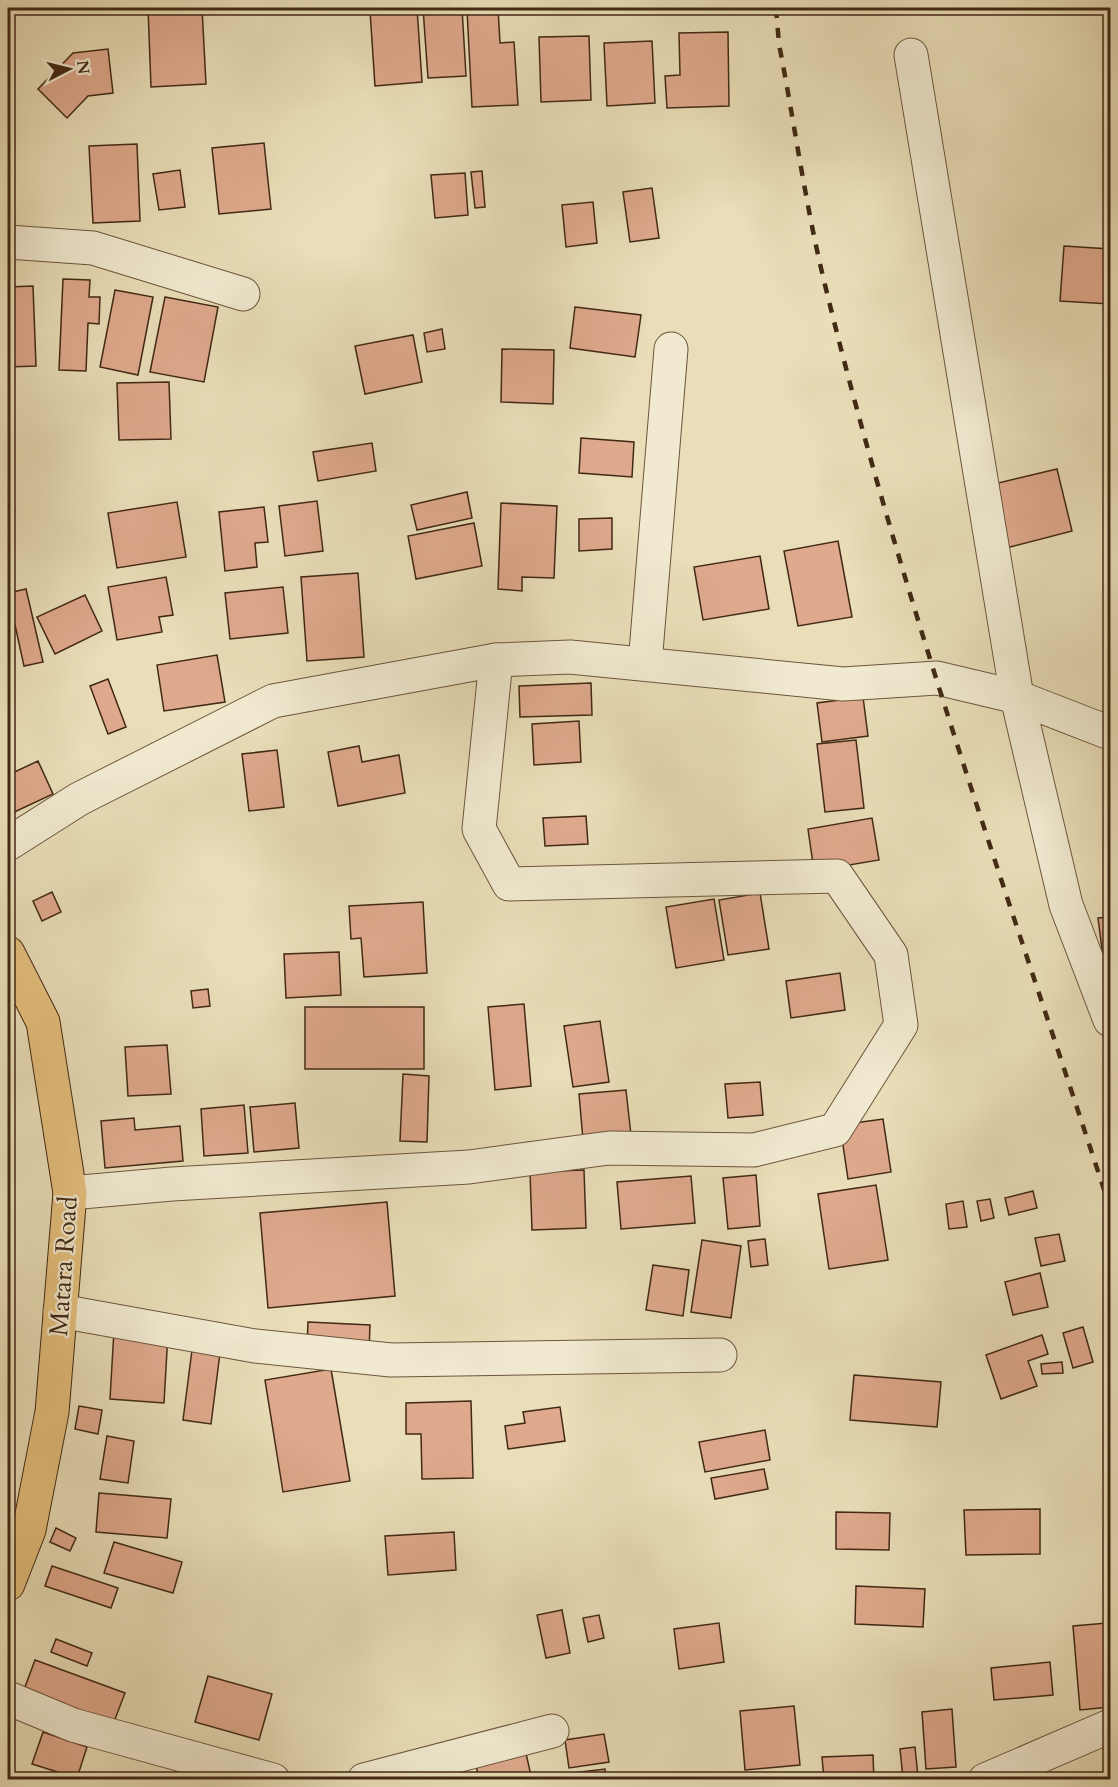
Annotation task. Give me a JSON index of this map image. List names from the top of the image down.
{
  "streets": {
    "highway": ["Matara Road"]
  },
  "north": "right"
}
